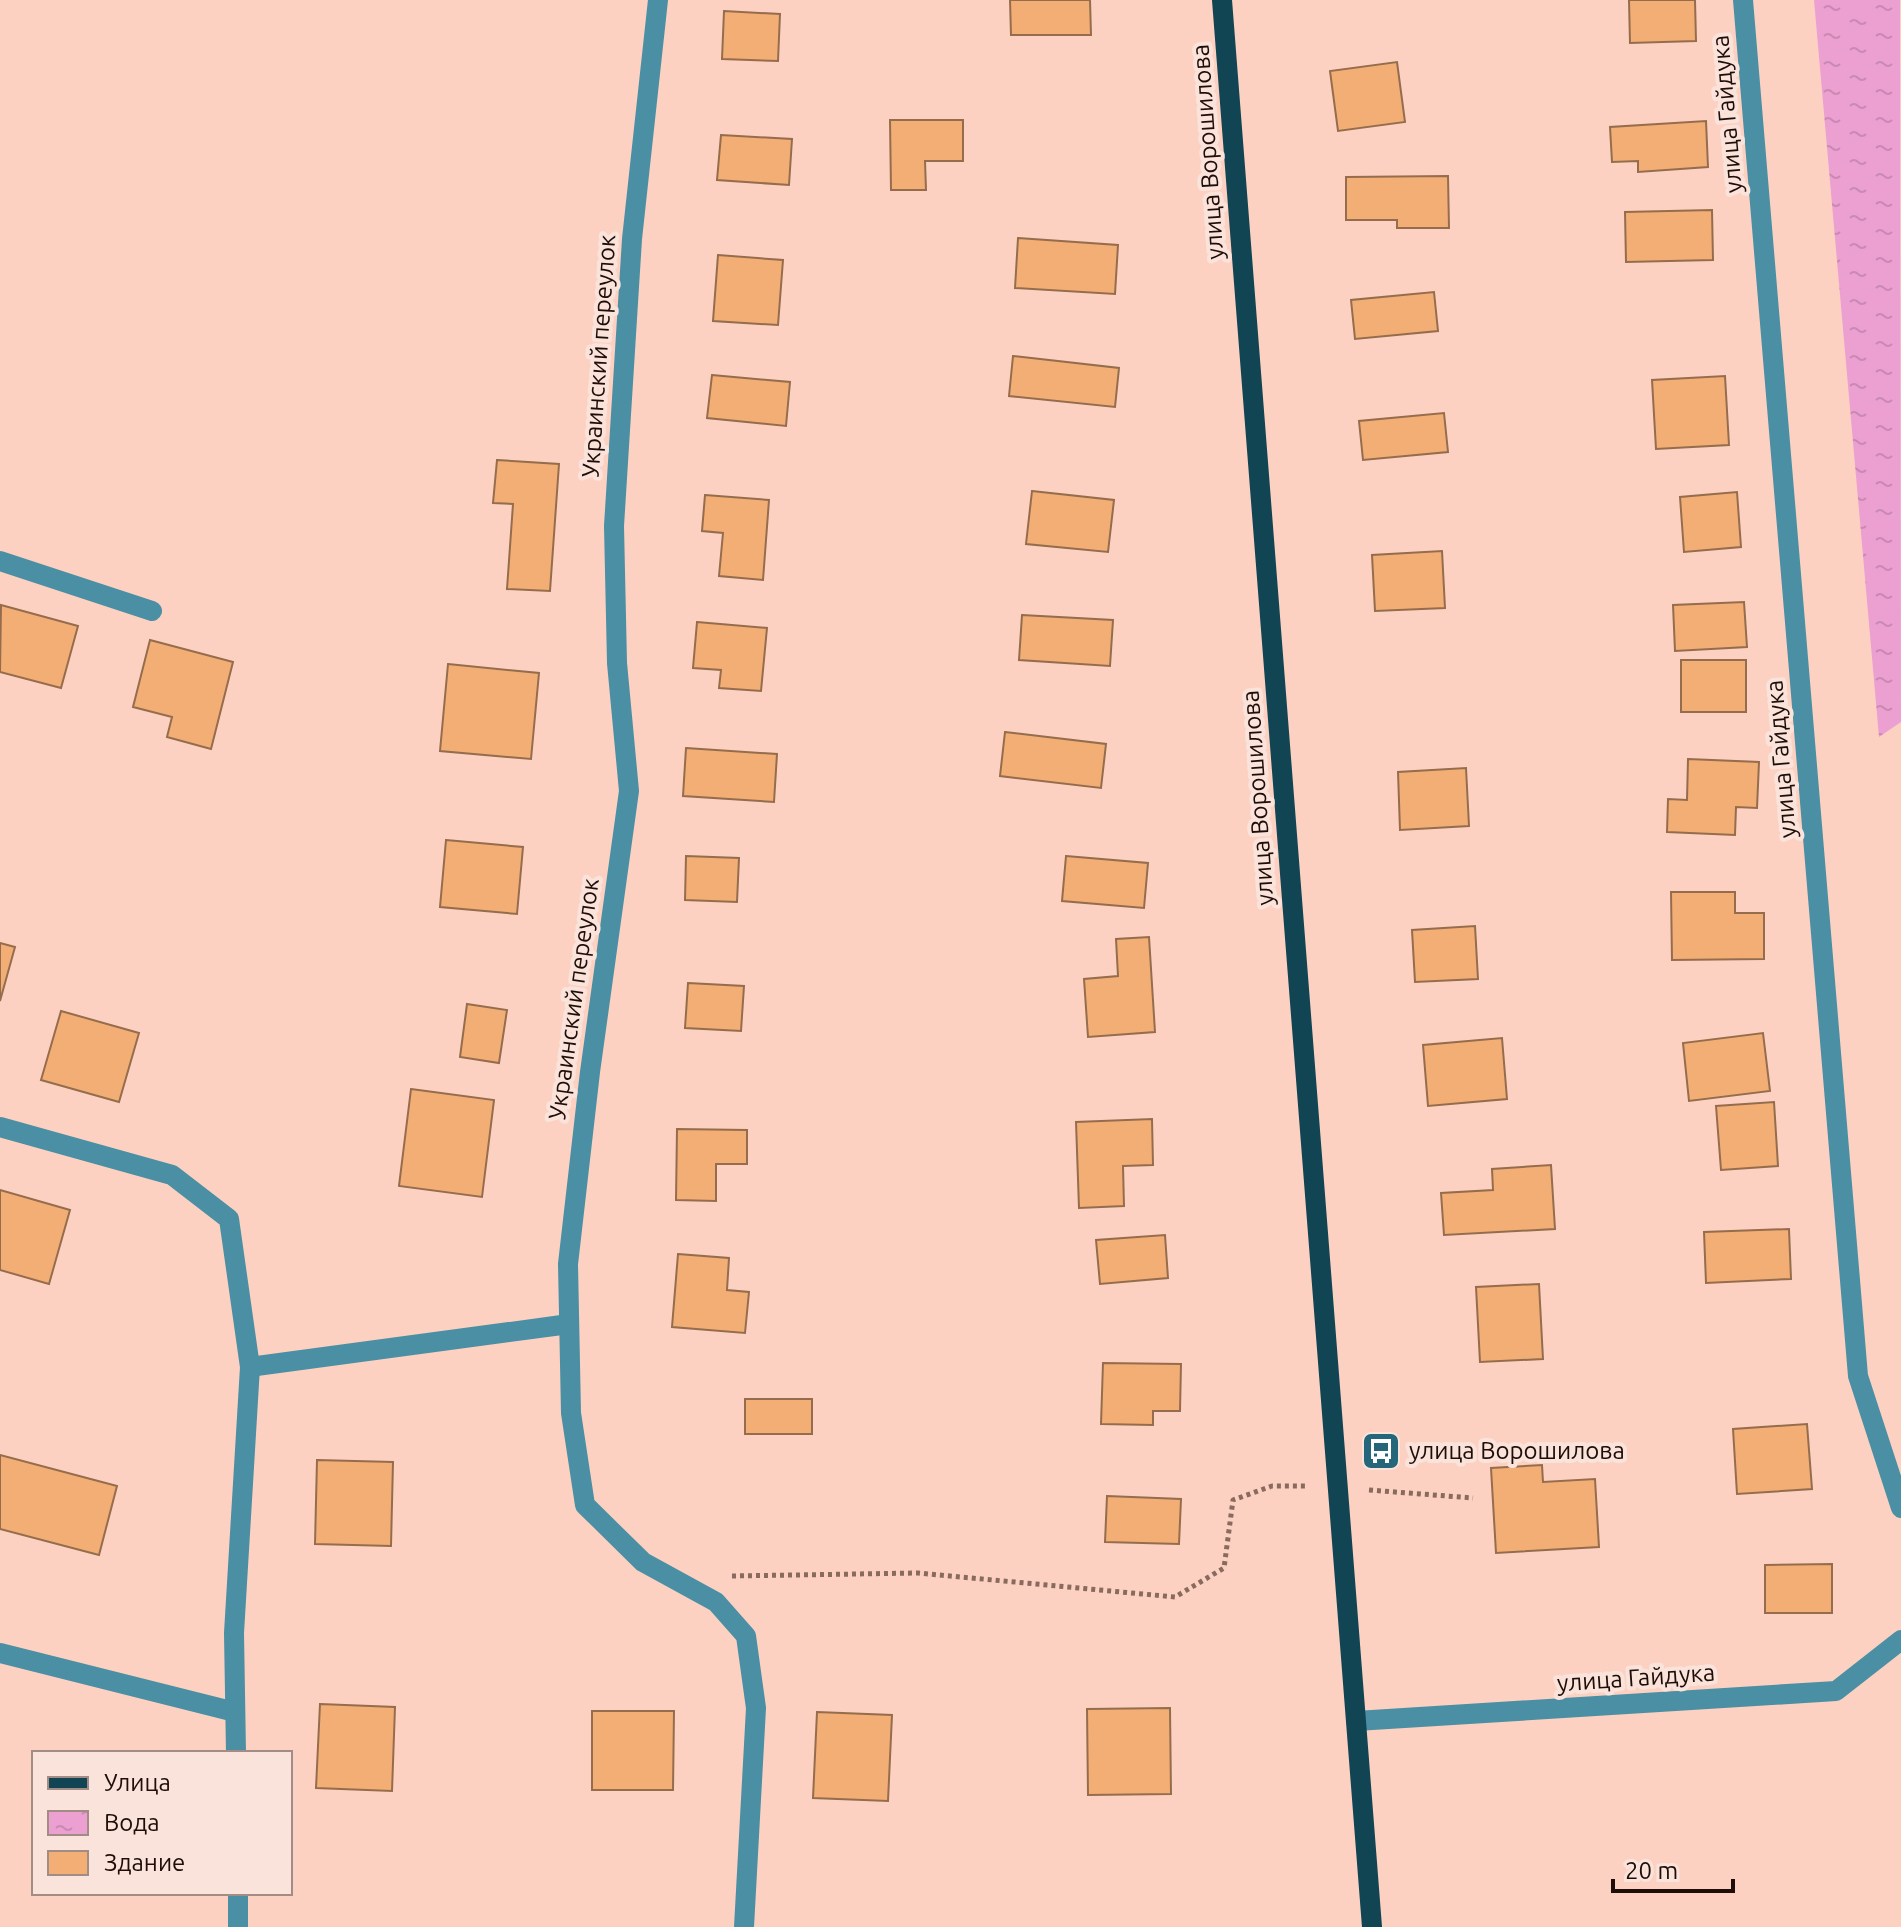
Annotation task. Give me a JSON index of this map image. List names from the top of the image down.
{
  "streets": {
    "main road": ["улица Ворошилова"],
    "street": ["улица Гайдука", "Украинский переулок"]
  },
  "crossings": [
    ["улица Гайдука", "улица Ворошилова"]
  ],
  "places": {
    "bus stop": ["улица Ворошилова"]
  },
  "legend": ["Улица", "Вода", "Здание"],
  "scale_bar": "20 m"
}
